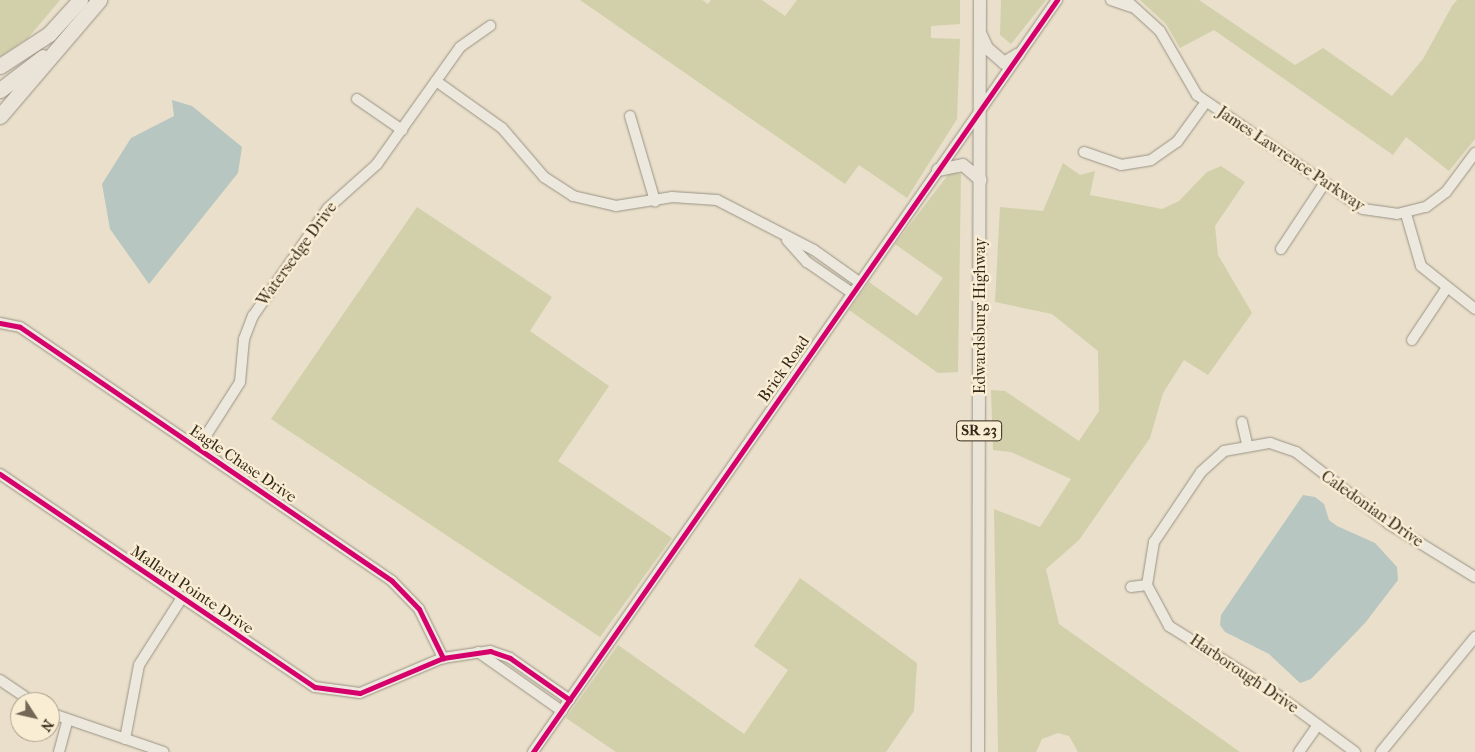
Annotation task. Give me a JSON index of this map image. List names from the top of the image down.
{
  "streets": {
    "main road": ["Edwardsburg Highway", "SR 23"],
    "street": [
      "James Lawrence Parkway",
      "Watersedge Drive",
      "Brick Road",
      "Eagle Chase Drive",
      "Caledonian Drive",
      "Mallard Pointe Drive",
      "Harborough Drive"
    ]
  },
  "crossings": [
    ["Watersedge Drive", "Eagle Chase Drive"],
    ["Edwardsburg Highway", "Brick Road"],
    ["Brick Road", "Mallard Pointe Drive"],
    ["Eagle Chase Drive", "Mallard Pointe Drive"]
  ],
  "north": "bottom right"
}
